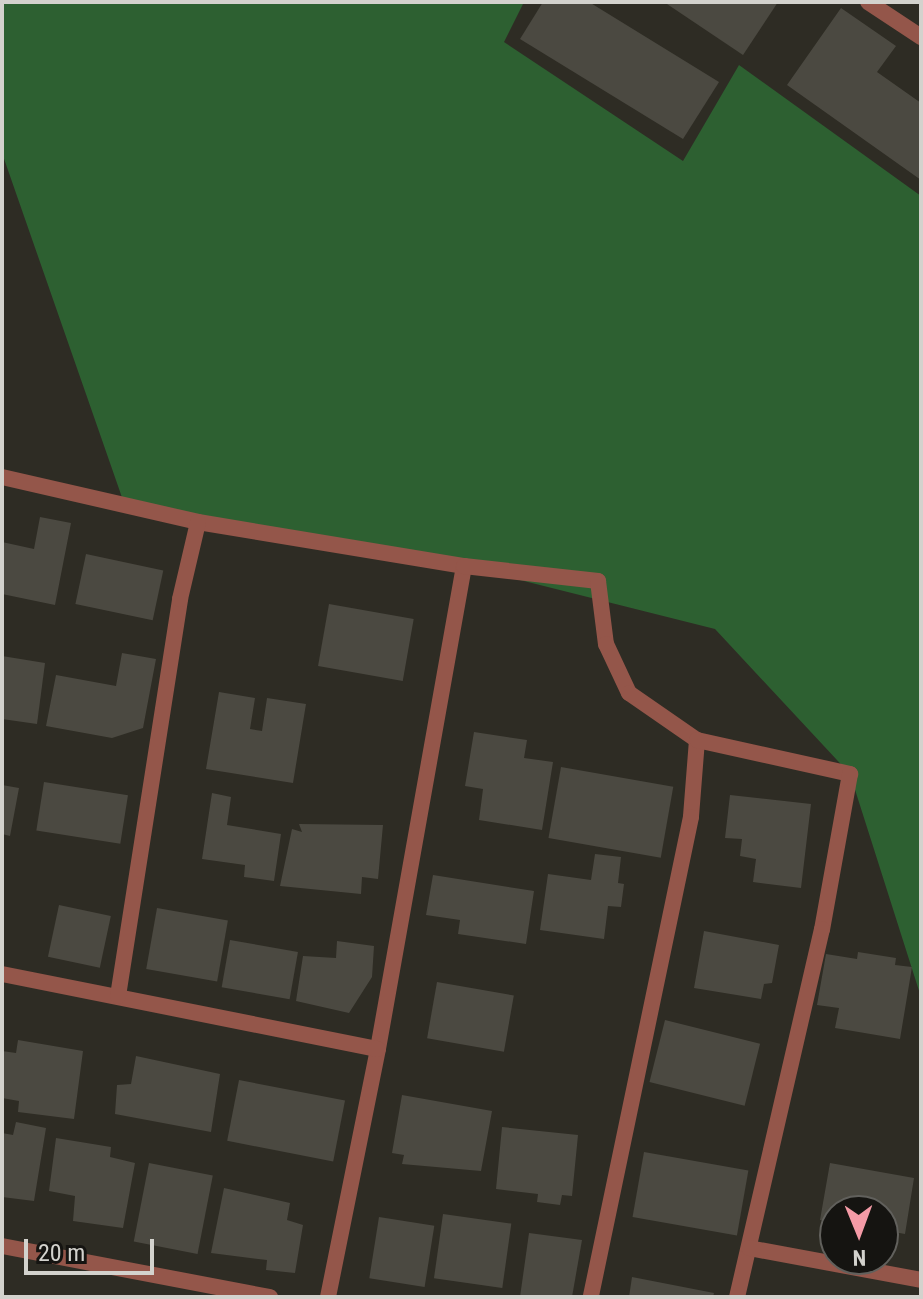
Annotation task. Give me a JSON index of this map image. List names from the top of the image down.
{
  "scale_bar": "20 m",
  "north": "bottom"
}
